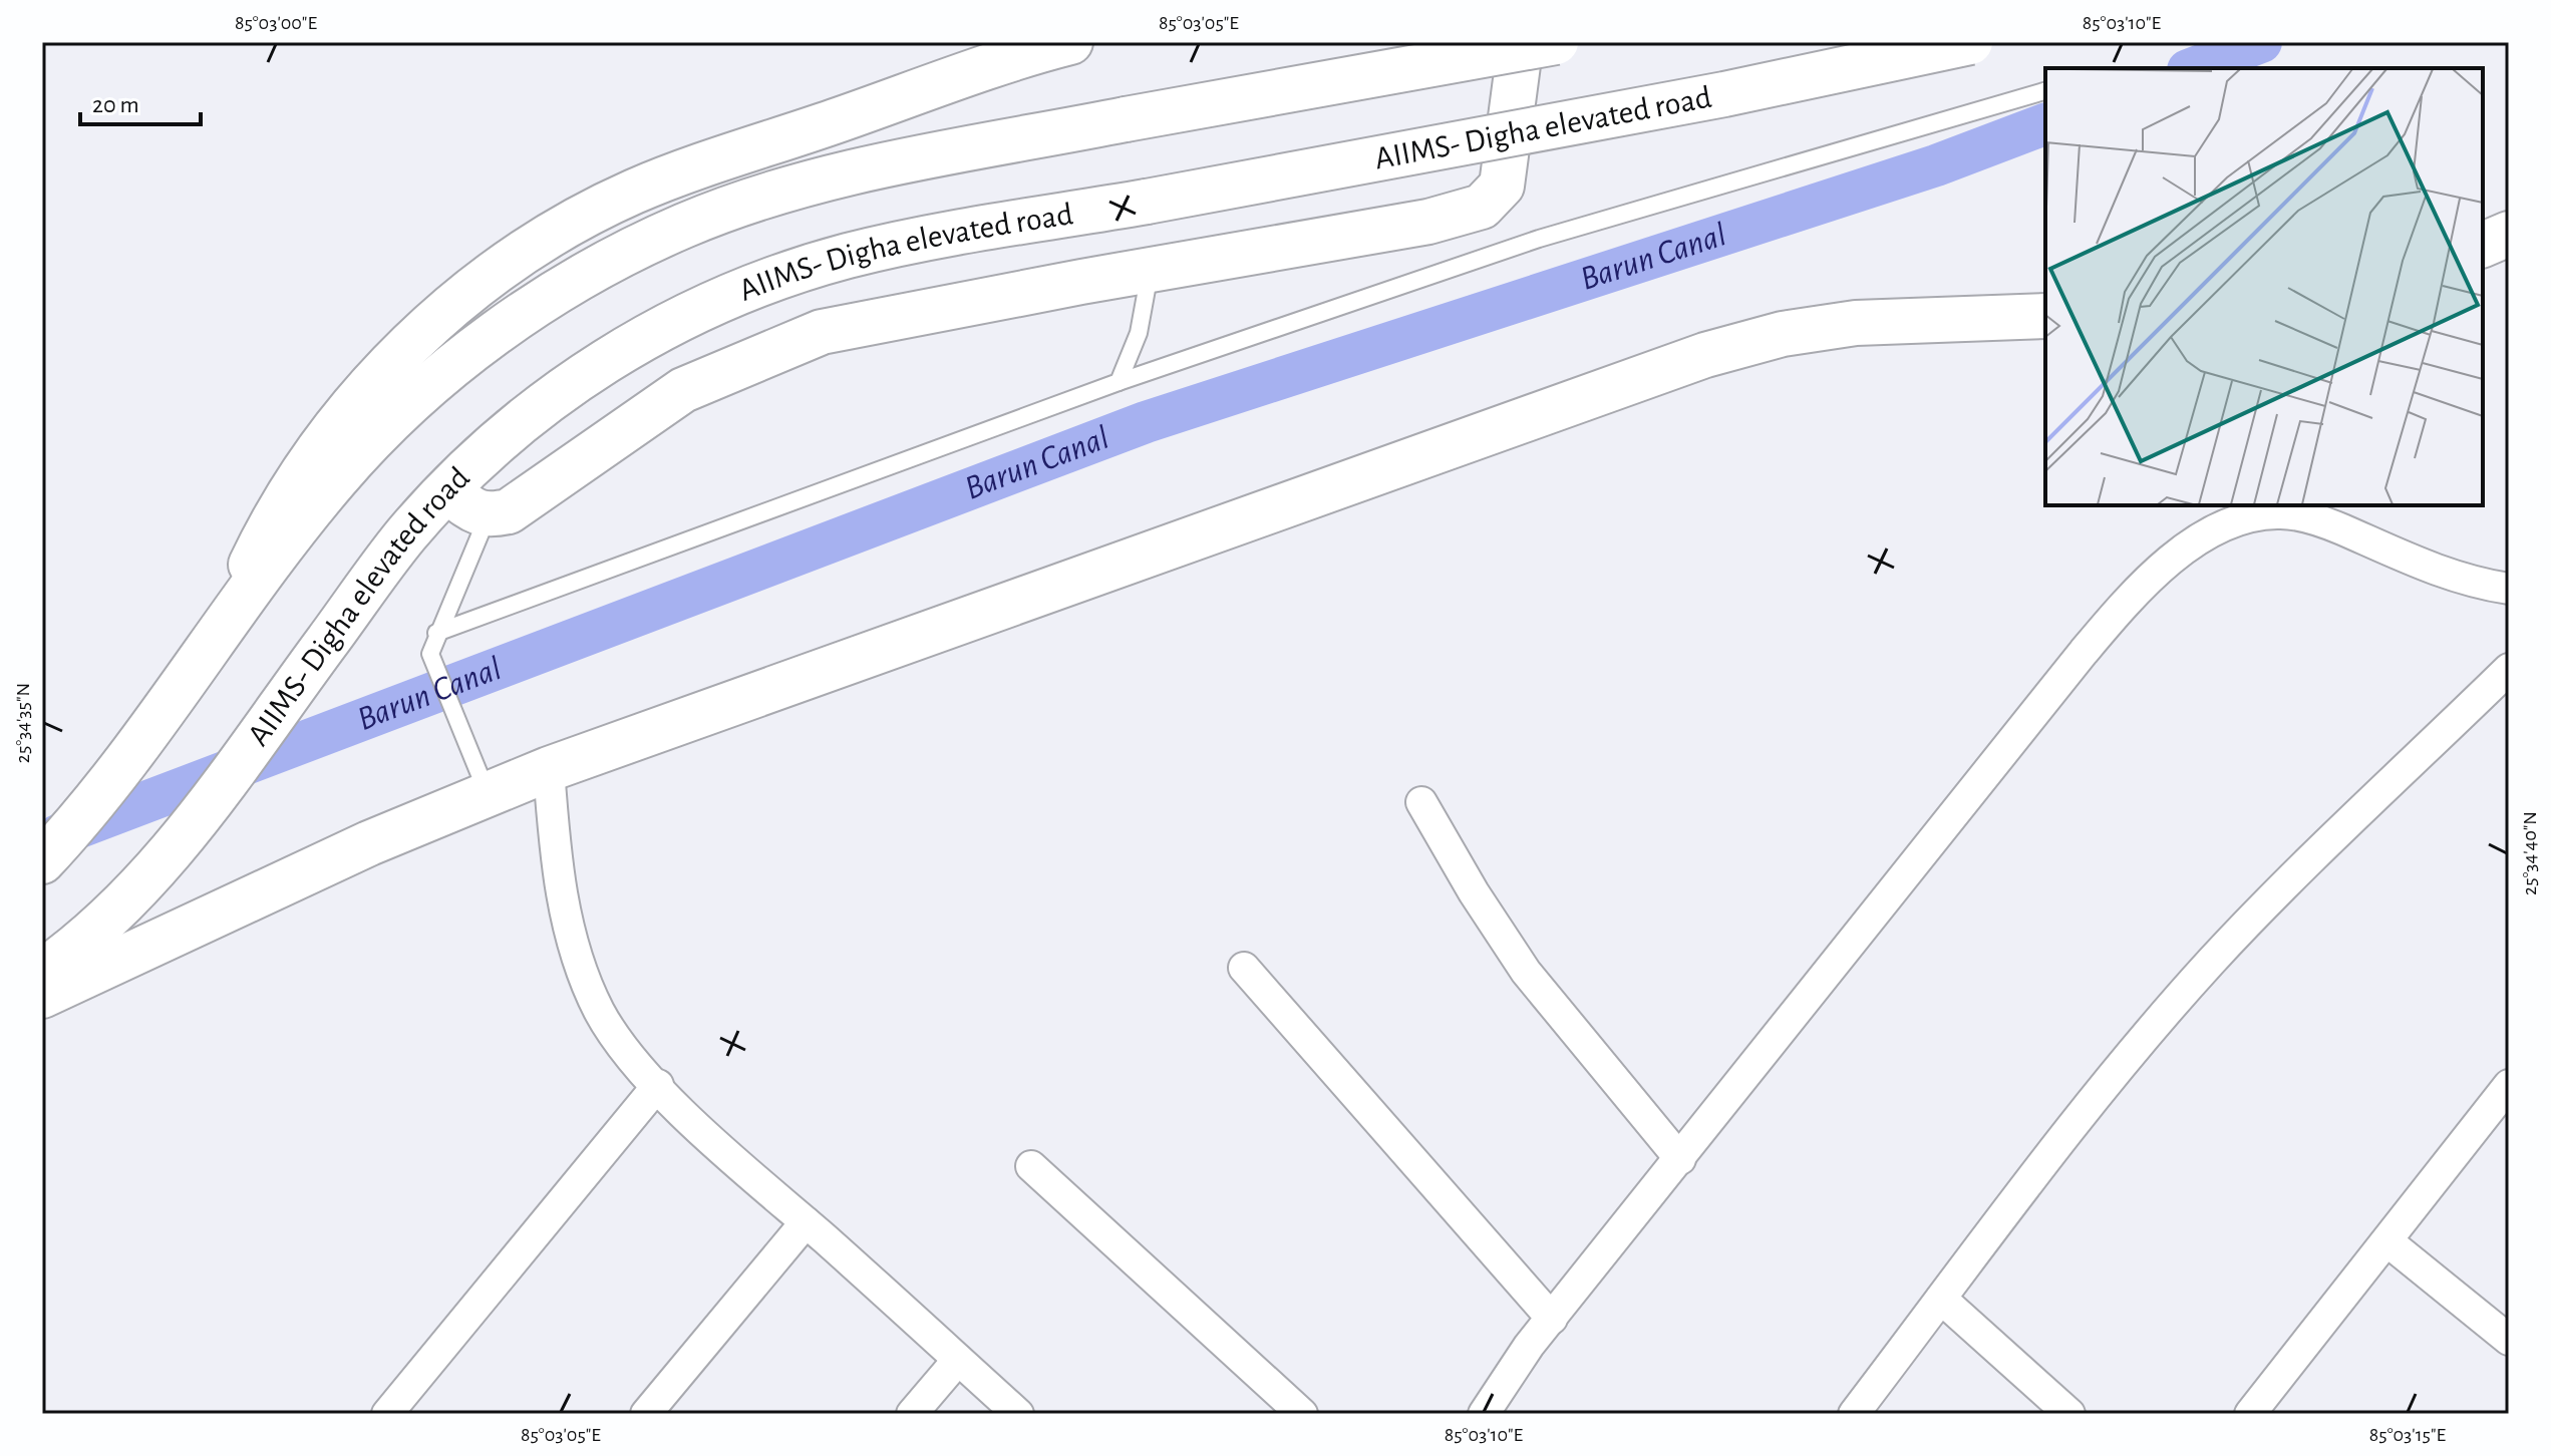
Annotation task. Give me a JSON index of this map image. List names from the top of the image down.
{
  "streets": {
    "main road": ["AIIMS- Digha elevated road"]
  },
  "water": ["Barun Canal"],
  "scale_bar": "20 m",
  "coordinates": [
    "85°03'00\"E",
    "85°03'05\"E",
    "85°03'10\"E",
    "25°34'35\"N",
    "25°34'40\"N",
    "85°03'15\"E"
  ]
}
